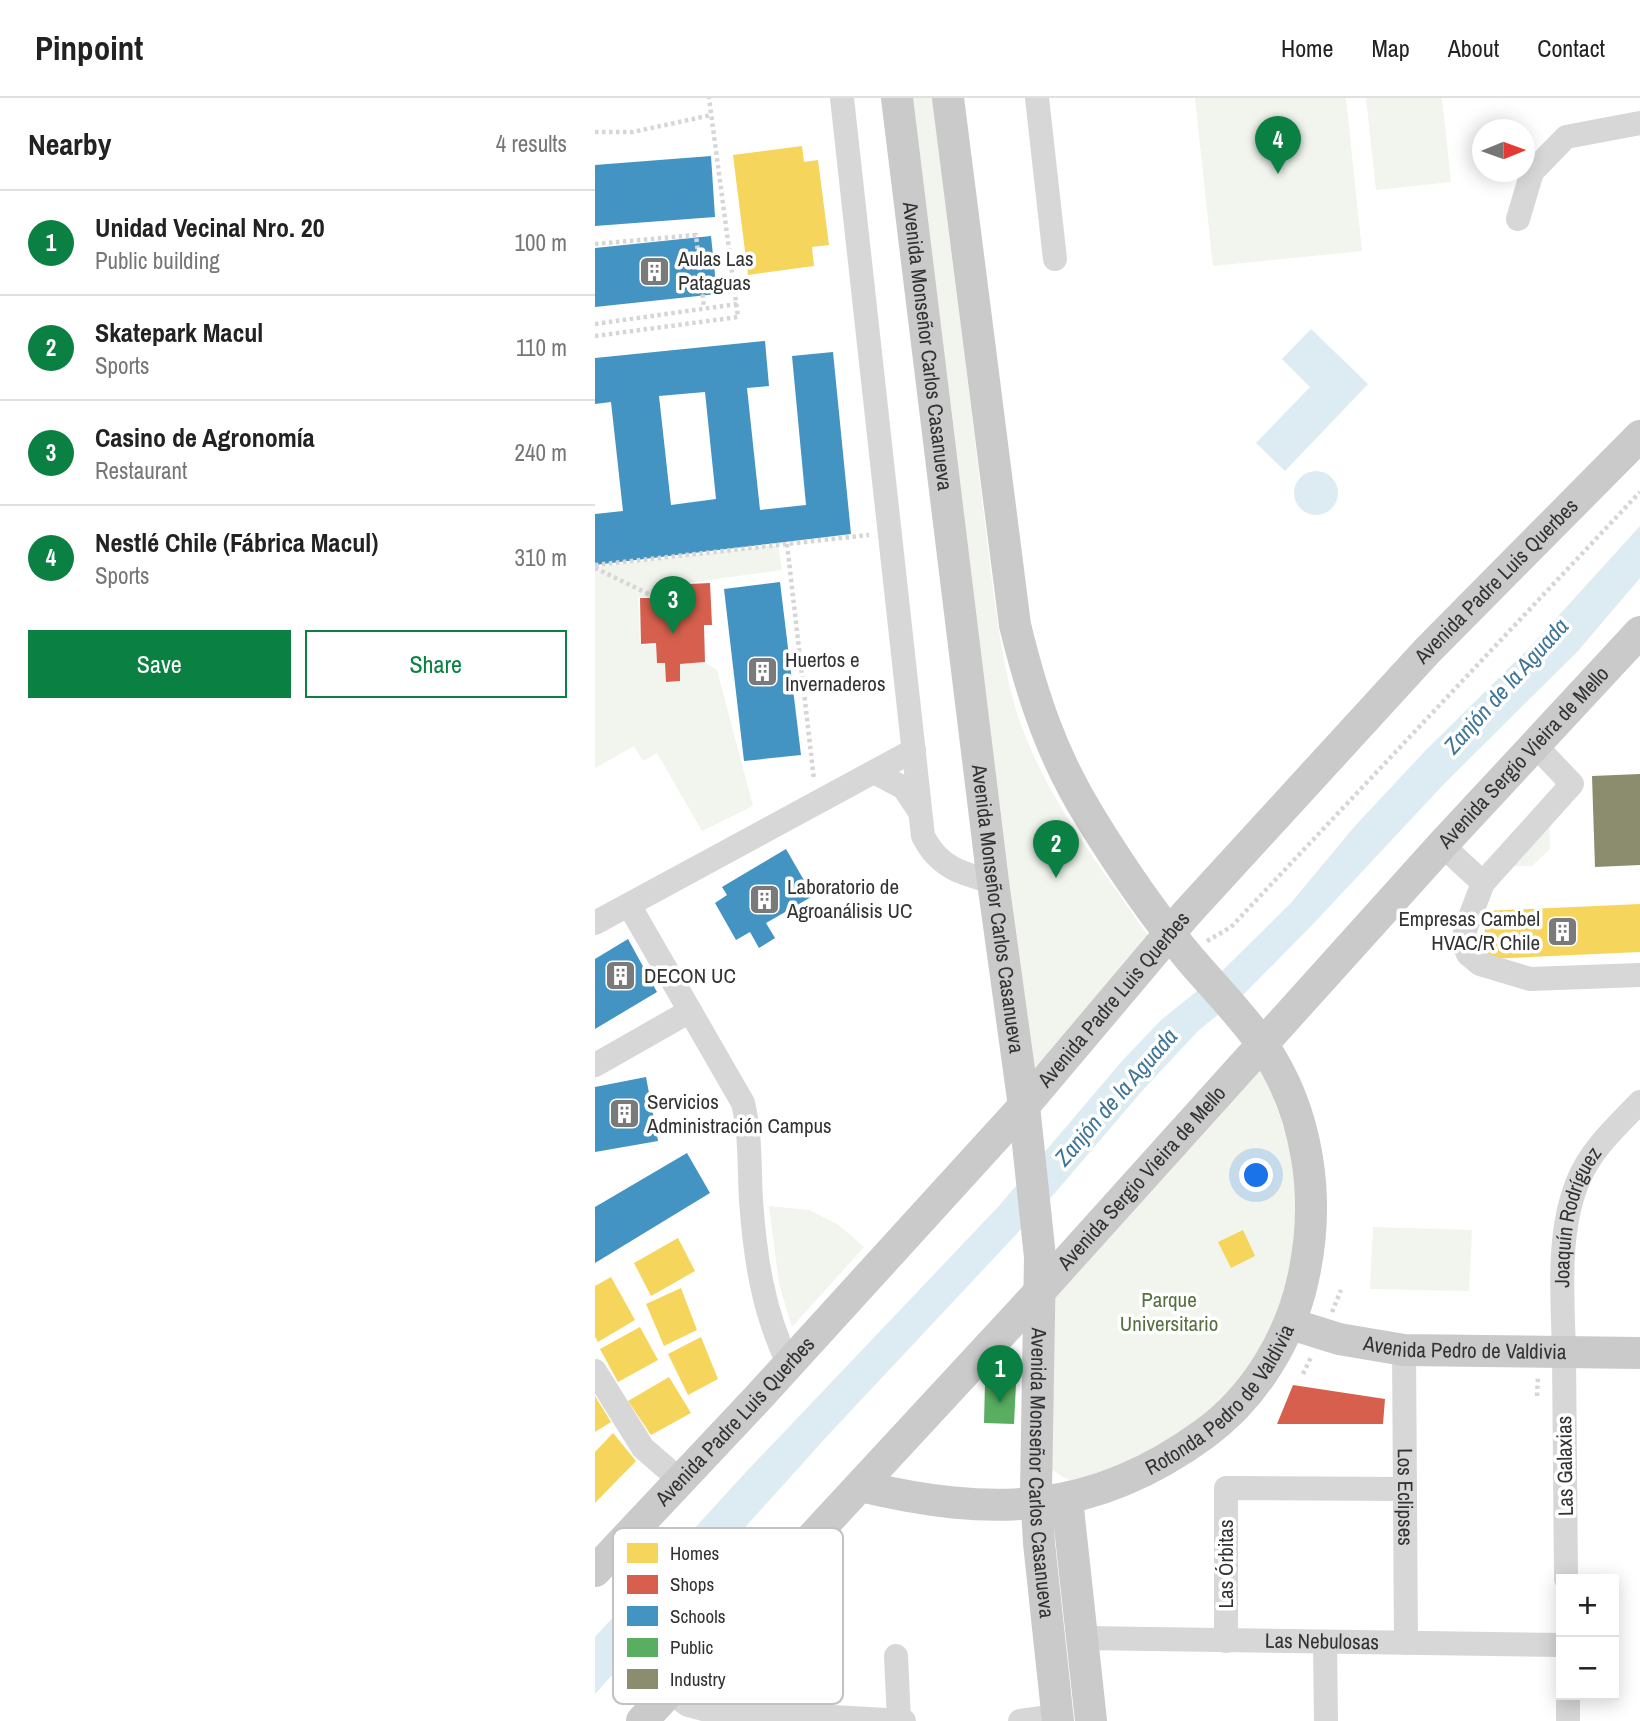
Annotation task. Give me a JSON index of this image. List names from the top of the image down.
{
  "streets": {
    "main road": [
      "Avenida Monseñor Carlos Casanueva",
      "Avenida Padre Luis Querbes",
      "Avenida Sergio Vieira de Mello",
      "Avenida Pedro de Valdivia",
      "Rotonda Pedro de Valdivia"
    ],
    "street": [
      "Joaquín Rodríguez",
      "Las Galaxias",
      "Los Eclipses",
      "Las Órbitas",
      "Las Nebulosas"
    ]
  },
  "crossings": [
    ["Avenida Monseñor Carlos Casanueva", "Avenida Padre Luis Querbes"],
    ["Avenida Monseñor Carlos Casanueva", "Avenida Sergio Vieira de Mello"],
    ["Avenida Monseñor Carlos Casanueva", "Rotonda Pedro de Valdivia"],
    ["Avenida Monseñor Carlos Casanueva", "Las Nebulosas"],
    ["Avenida Sergio Vieira de Mello", "Rotonda Pedro de Valdivia"],
    ["Joaquín Rodríguez", "Avenida Pedro de Valdivia"],
    ["Joaquín Rodríguez", "Las Galaxias"],
    ["Avenida Pedro de Valdivia", "Rotonda Pedro de Valdivia"],
    ["Avenida Pedro de Valdivia", "Las Galaxias"],
    ["Avenida Pedro de Valdivia", "Los Eclipses"],
    ["Los Eclipses", "Las Órbitas"],
    ["Los Eclipses", "Las Nebulosas"],
    ["Las Órbitas", "Las Nebulosas"]
  ],
  "water": ["Zanjón de la Aguada"],
  "parks": ["Parque Universitario"],
  "places": {
    "building": [
      "Aulas Las Pataguas",
      "Huertos e Invernaderos",
      "Laboratorio de Agroanálisis UC",
      "Empresas Cambel HVAC/R Chile",
      "DECON UC",
      "Servicios Administración Campus"
    ]
  },
  "legend": [
    "Homes",
    "Shops",
    "Schools",
    "Public",
    "Industry"
  ],
  "north": "right",
  "page": {
    "header": "Pinpoint",
    "nav": [
      "Home",
      "Map",
      "About",
      "Contact"
    ],
    "heading": ["Nearby", "4 results"],
    "pins": [
      "4",
      "3",
      "2",
      "1"
    ],
    "list": [
      {
        "mark": "1",
        "name": "Unidad Vecinal Nro. 20",
        "note": "Public building",
        "value": "100 m"
      },
      {
        "mark": "2",
        "name": "Skatepark Macul",
        "note": "Sports",
        "value": "110 m"
      },
      {
        "mark": "3",
        "name": "Casino de Agronomía",
        "note": "Restaurant",
        "value": "240 m"
      },
      {
        "mark": "4",
        "name": "Nestlé Chile (Fábrica Macul)",
        "note": "Sports",
        "value": "310 m"
      }
    ],
    "buttons": ["Save", "Share"],
    "map_buttons": ["+", "−"]
  }
}
